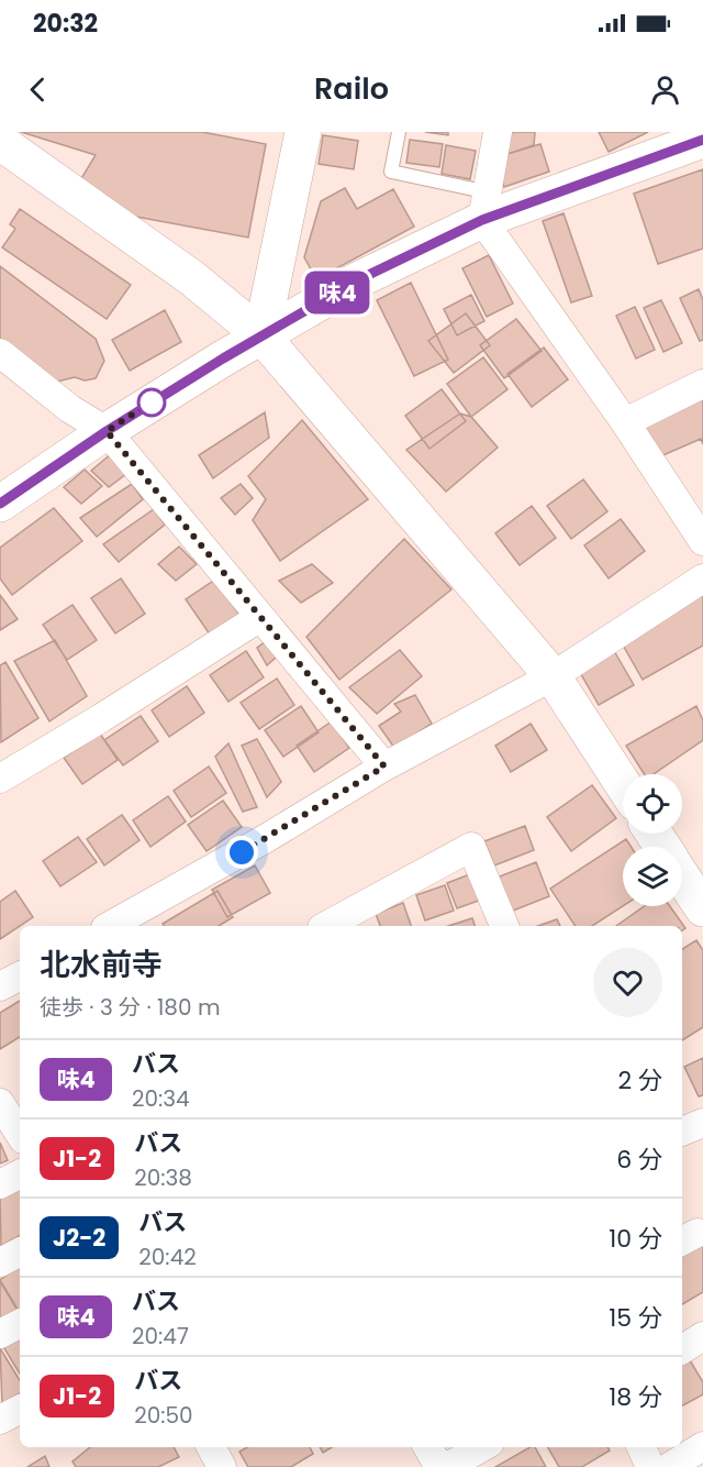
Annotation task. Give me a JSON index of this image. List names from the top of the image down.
{
  "lines": ["bus line 味4"],
  "page": {
    "status": "20:32",
    "header": "Railo",
    "on_map": "味4",
    "heading": ["北水前寺", "徒歩 · 3 分 · 180 m"],
    "list": [
      {
        "mark": "味4",
        "name": "バス",
        "note": "20:34",
        "value": "2 分"
      },
      {
        "mark": "J1-2",
        "name": "バス",
        "note": "20:38",
        "value": "6 分"
      },
      {
        "mark": "J2-2",
        "name": "バス",
        "note": "20:42",
        "value": "10 分"
      },
      {
        "mark": "味4",
        "name": "バス",
        "note": "20:47",
        "value": "15 分"
      },
      {
        "mark": "J1-2",
        "name": "バス",
        "note": "20:50",
        "value": "18 分"
      }
    ]
  }
}
